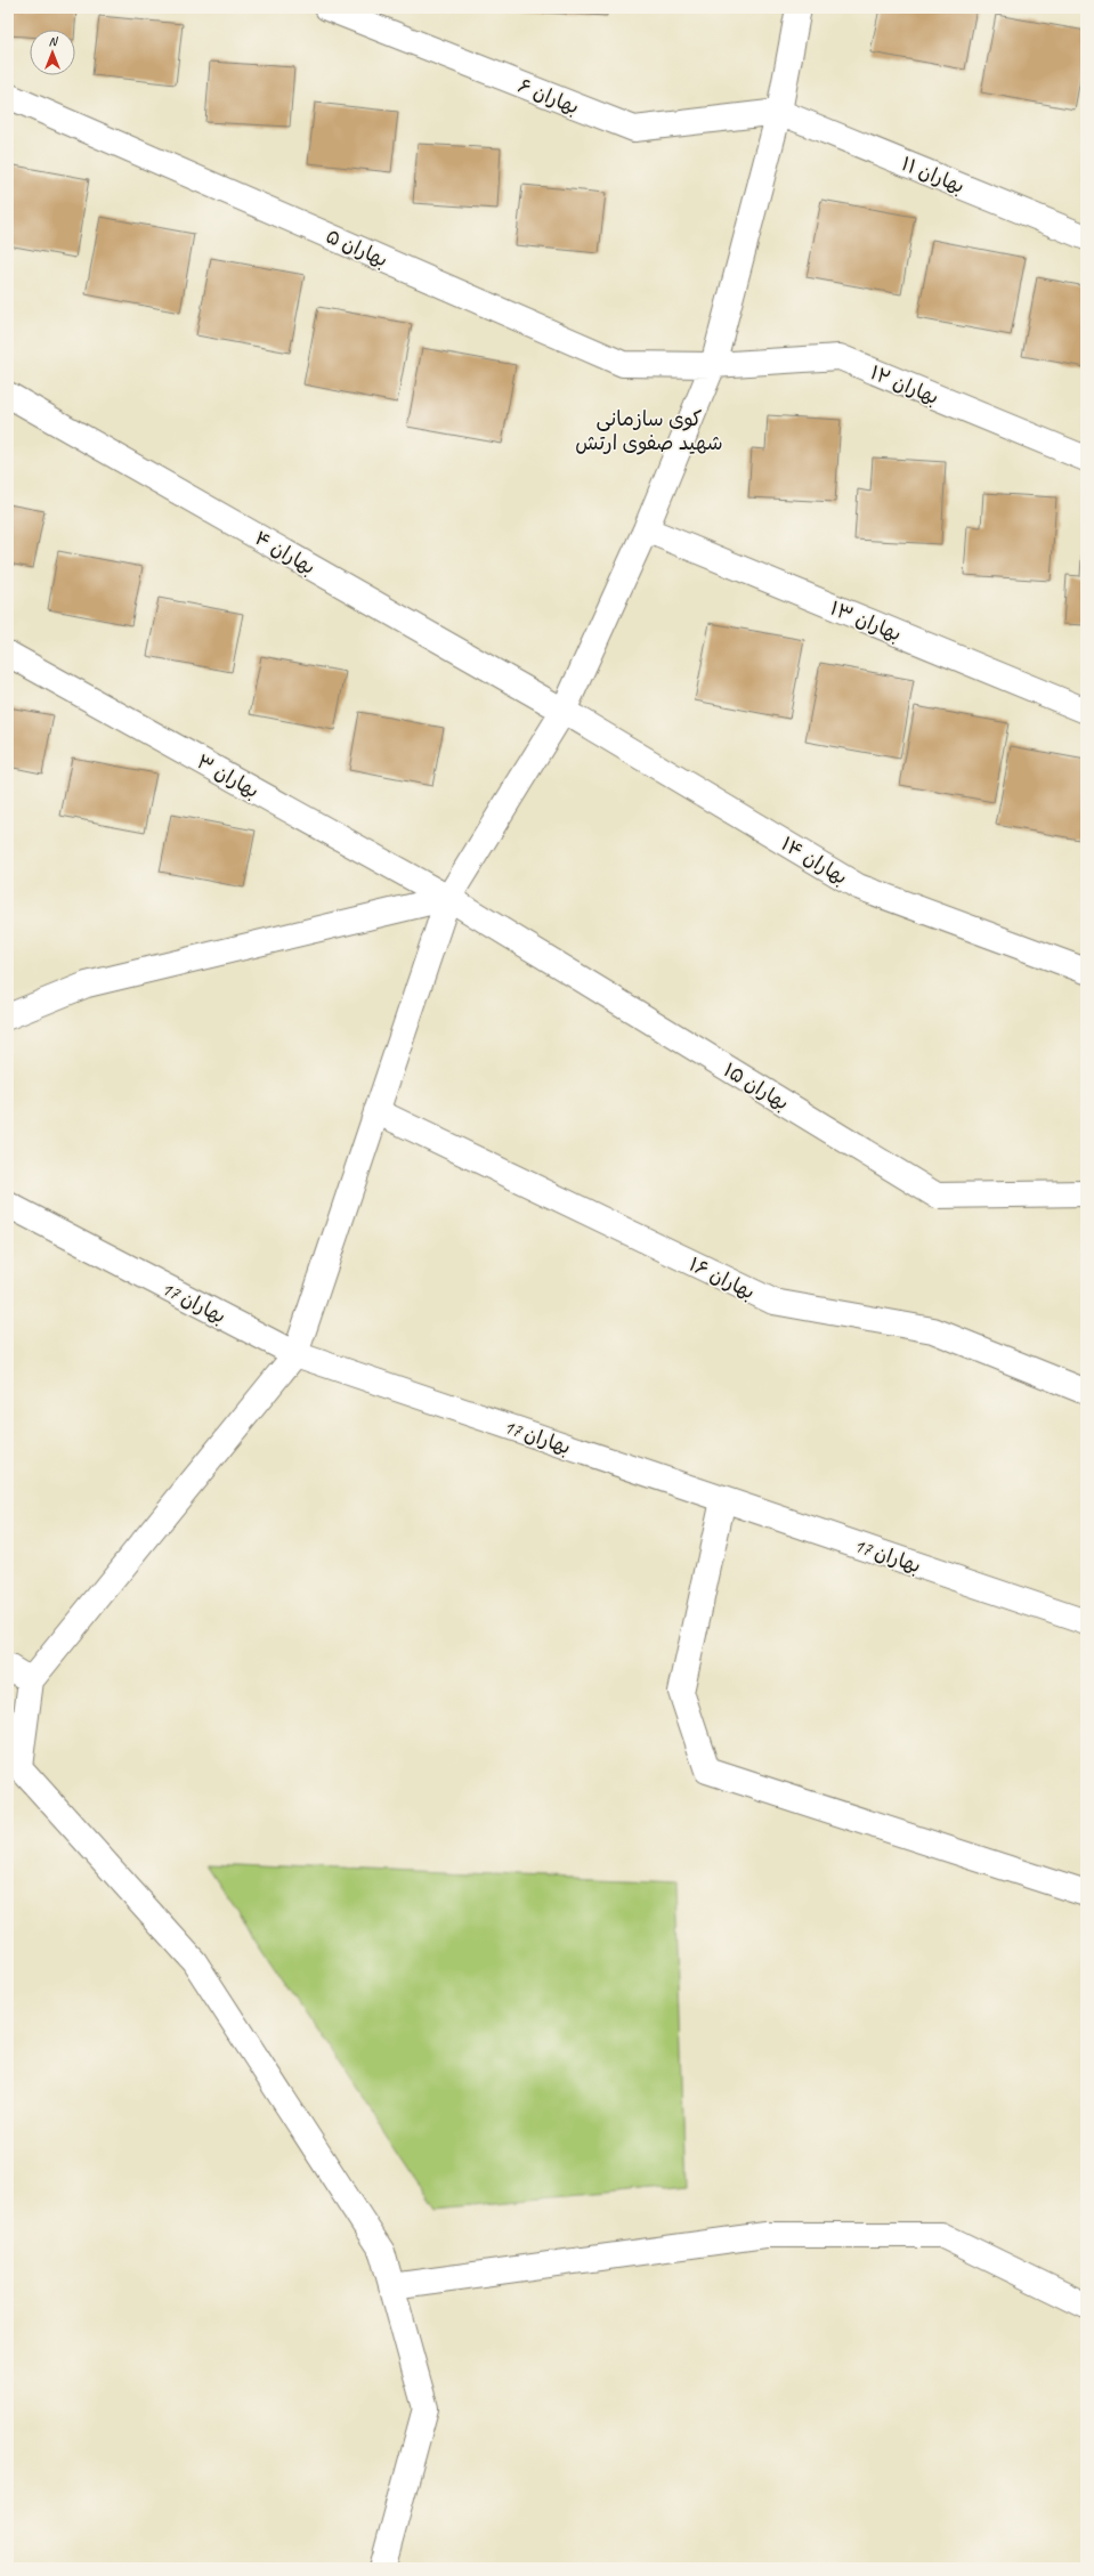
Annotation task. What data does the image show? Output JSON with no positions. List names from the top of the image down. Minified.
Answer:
{"streets":{"street":["بهاران ۶","بهاران ۱۱","بهاران ۵","بهاران ۱۲","بهاران ۴","بهاران ۱۳","بهاران ۳","بهاران ۱۴","بهاران ۱۵","بهاران ۱۶","بهاران 17"]},"crossings":[["بهاران ۶","بهاران ۱۱"],["بهاران ۵","بهاران ۱۲"],["بهاران ۴","بهاران ۱۴"],["بهاران ۳","بهاران ۱۵"]],"districts":["کوی سازمانی شهید صفوی ارتش"],"north":"top"}
